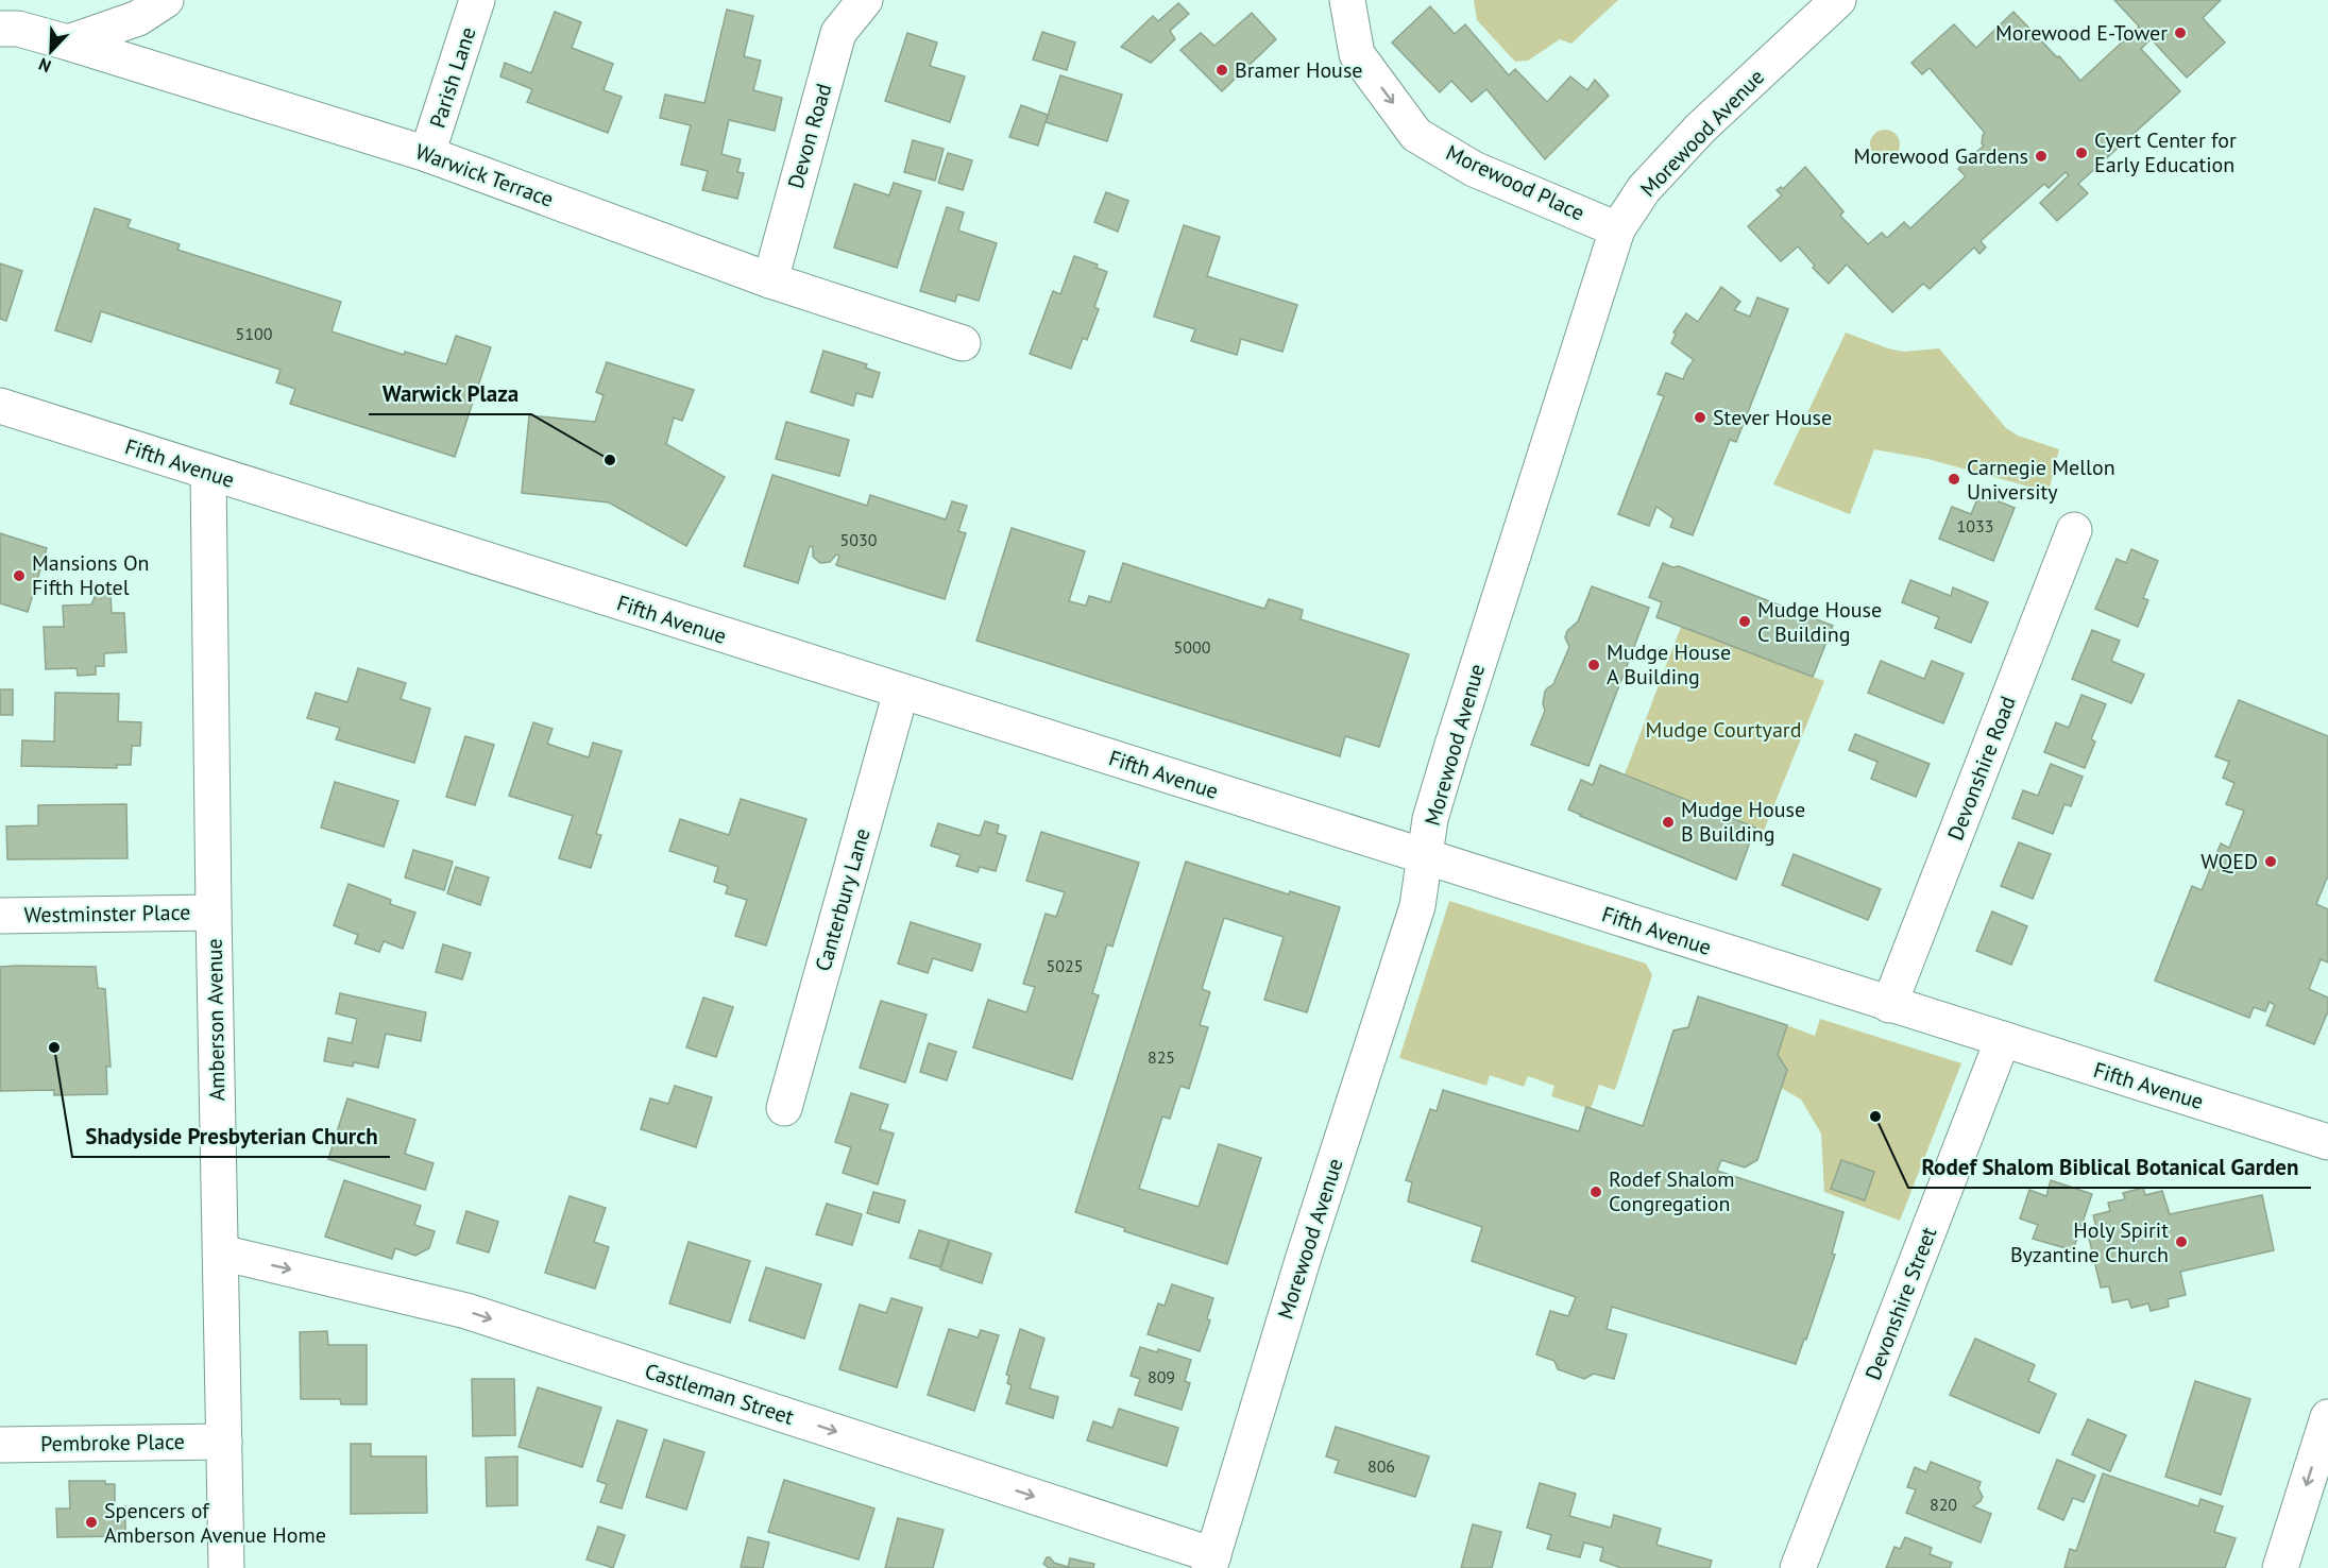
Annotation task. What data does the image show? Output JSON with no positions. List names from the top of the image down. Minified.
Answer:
{"streets":{"main road":["Parish Lane","Morewood Avenue","Devon Road","Warwick Terrace","Morewood Place","Fifth Avenue","Devonshire Road","Canterbury Lane","Westminster Place","Amberson Avenue","Devonshire Street","Castleman Street","Pembroke Place"]},"crossings":[["Parish Lane","Warwick Terrace"],["Morewood Avenue","Morewood Place"],["Morewood Avenue","Fifth Avenue"],["Morewood Avenue","Castleman Street"],["Devon Road","Warwick Terrace"],["Fifth Avenue","Devonshire Road"],["Fifth Avenue","Canterbury Lane"],["Fifth Avenue","Amberson Avenue"],["Fifth Avenue","Devonshire Street"],["Westminster Place","Amberson Avenue"],["Amberson Avenue","Castleman Street"],["Amberson Avenue","Pembroke Place"]],"one_way":["Morewood Place","Castleman Street"],"parks":["Mudge Courtyard"],"places":["Morewood E-Tower","Bramer House","Cyert Center for Early Education","Morewood Gardens","Stever House","Warwick Plaza","Carnegie Mellon University","Mansions On Fifth Hotel","Mudge House C Building","Mudge House A Building","Mudge House B Building","WQED","Shadyside Presbyterian Church","Rodef Shalom Biblical Botanical Garden","Rodef Shalom Congregation","Holy Spirit Byzantine Church","Spencers of Amberson Avenue Home"],"house_numbers":["5100","1033","5030","5000","5025","825","809","806","820"],"north":"bottom left"}
